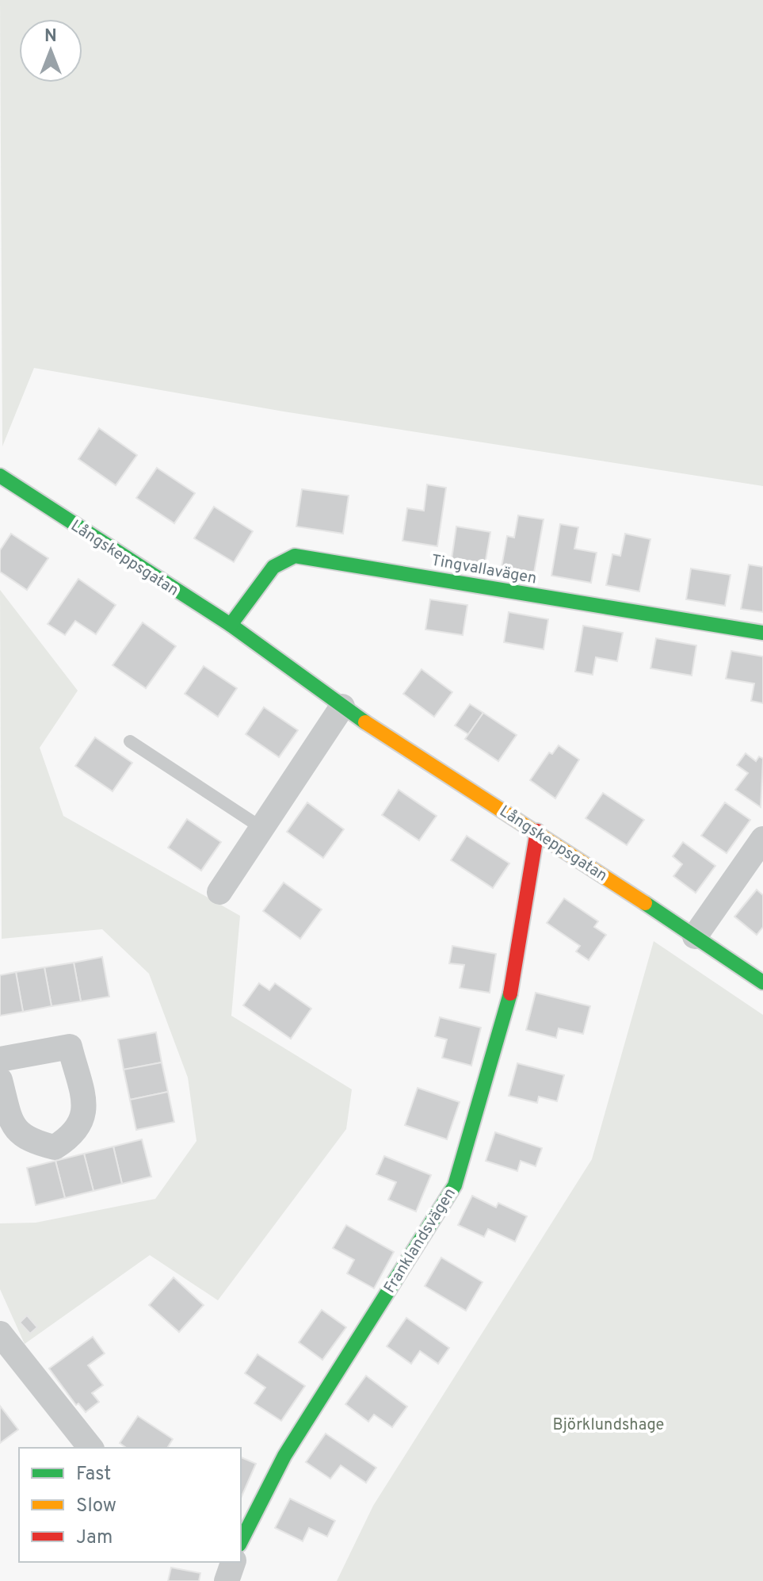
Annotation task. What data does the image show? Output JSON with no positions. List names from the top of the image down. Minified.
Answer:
{"streets":{"street":["Långskeppsgatan","Tingvallavägen","Franklandsvägen"]},"crossings":[["Långskeppsgatan","Tingvallavägen"],["Långskeppsgatan","Franklandsvägen"]],"parks":["Björklundshage"],"legend":["Fast","Slow","Jam"],"north":"top"}
